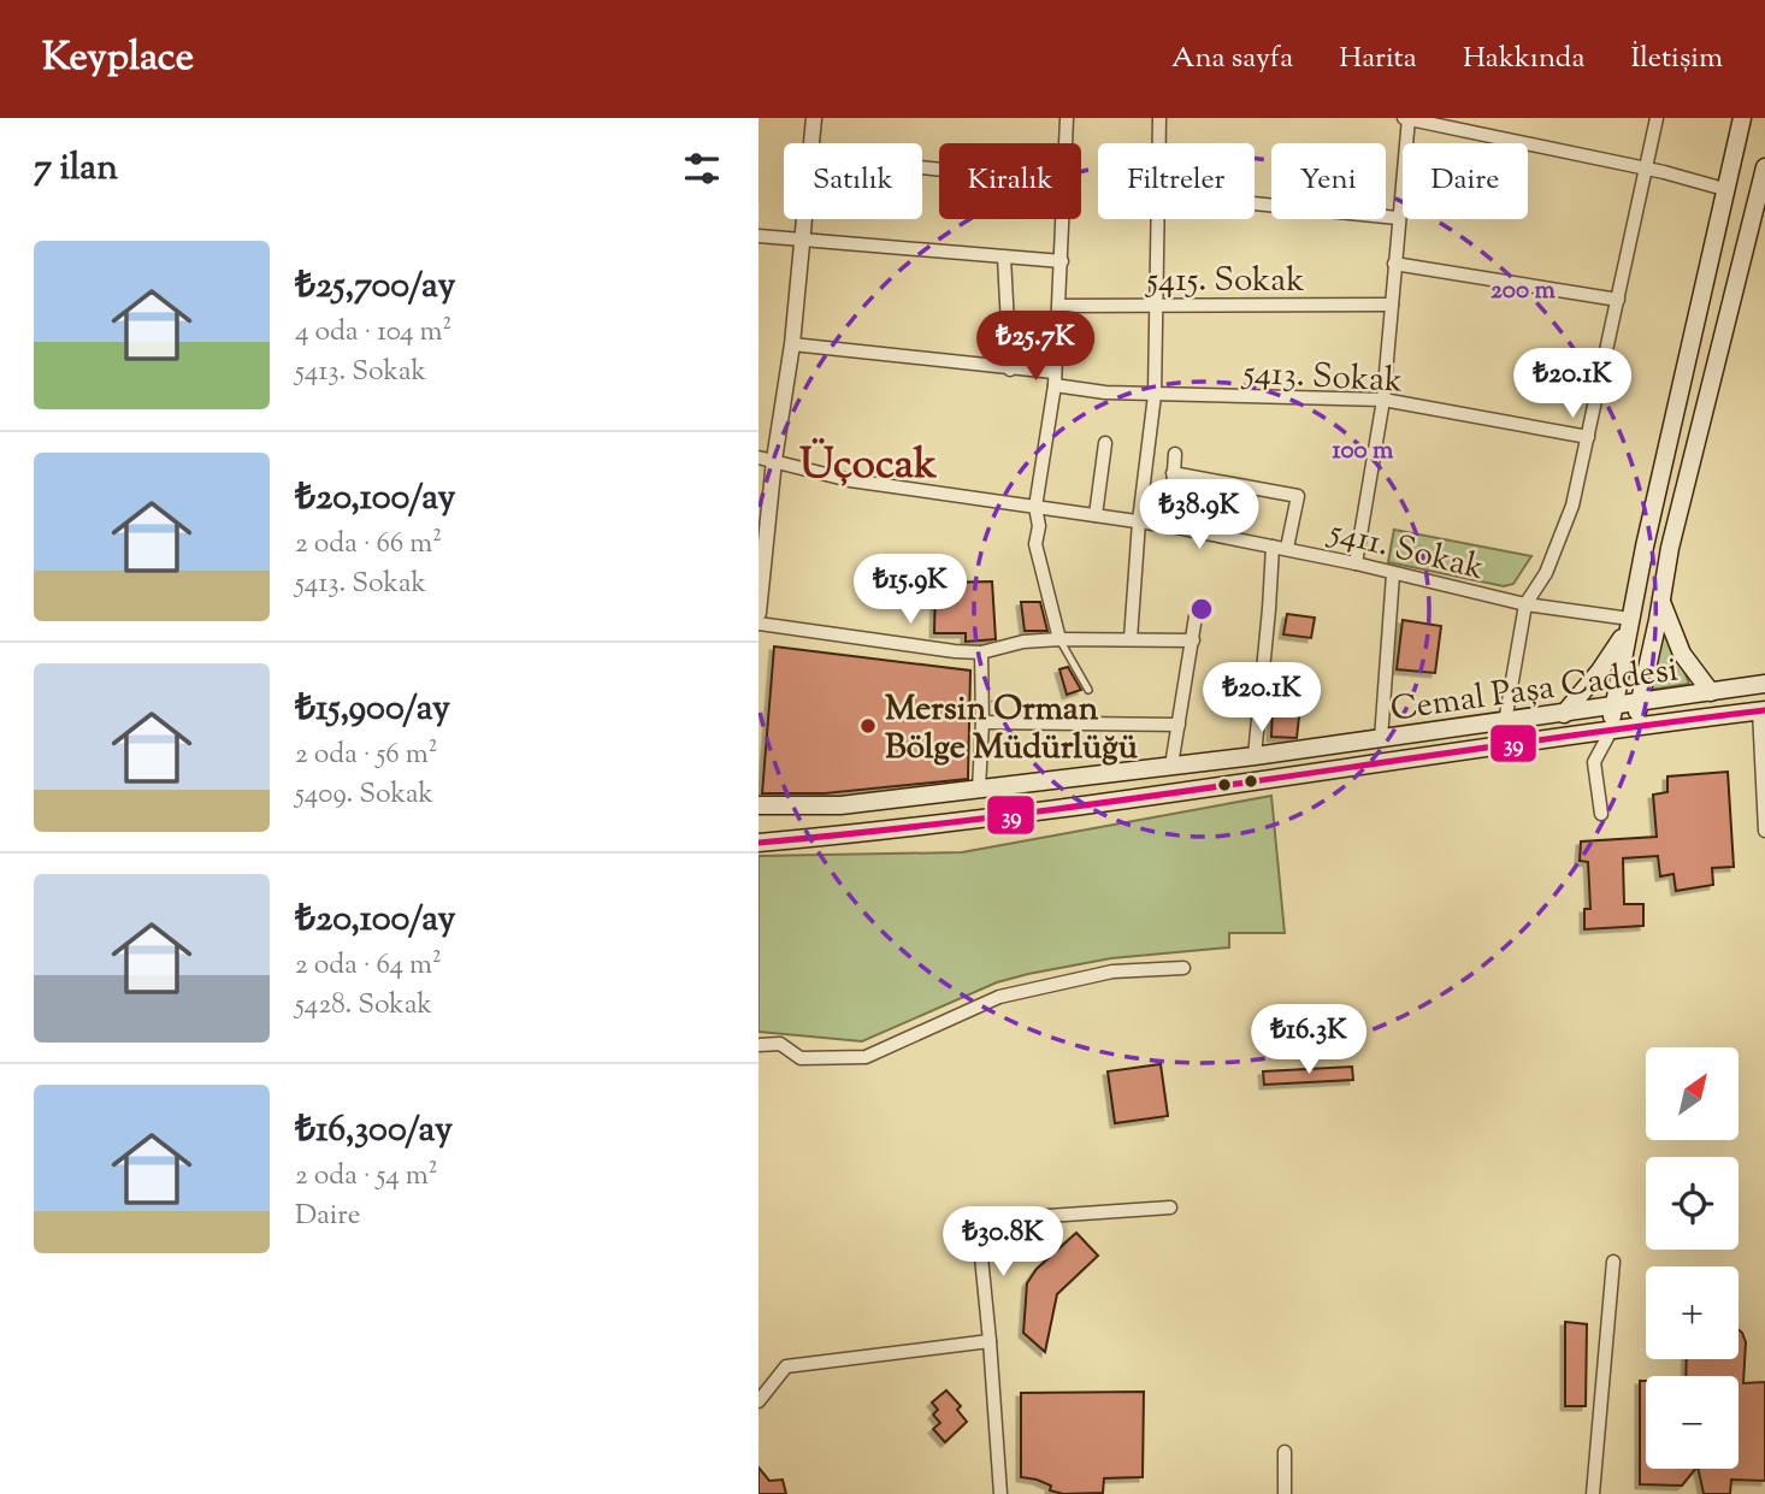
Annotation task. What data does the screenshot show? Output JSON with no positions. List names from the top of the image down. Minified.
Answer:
{"streets":{"main road":["Cemal Paşa Caddesi"],"street":["5415. Sokak","5413. Sokak","5411. Sokak"]},"districts":["Üçocak"],"places":["Mersin Orman Bölge Müdürlüğü"],"lines":["transit line 39"],"north":"top right","page":{"header":"Keyplace","nav":["Ana sayfa","Harita","Hakkında","İletişim"],"heading":"7 ilan","chip":["Satılık","Kiralık","Filtreler","Yeni","Daire"],"list":[{"name":"₺25,700/ay","note":"4 oda · 104 m² · 5413. Sokak"},{"name":"₺20,100/ay","note":"2 oda · 66 m² · 5413. Sokak"},{"name":"₺15,900/ay","note":"2 oda · 56 m² · 5409. Sokak"},{"name":"₺20,100/ay","note":"2 oda · 64 m² · 5428. Sokak"},{"name":"₺16,300/ay","note":"2 oda · 54 m² · Daire"}],"price":["₺25.7K","₺20.1K","₺38.9K","₺15.9K","₺20.1K","₺16.3K","₺30.8K"],"map_buttons":["+","−"]},"rings":["200 m","100 m"]}
